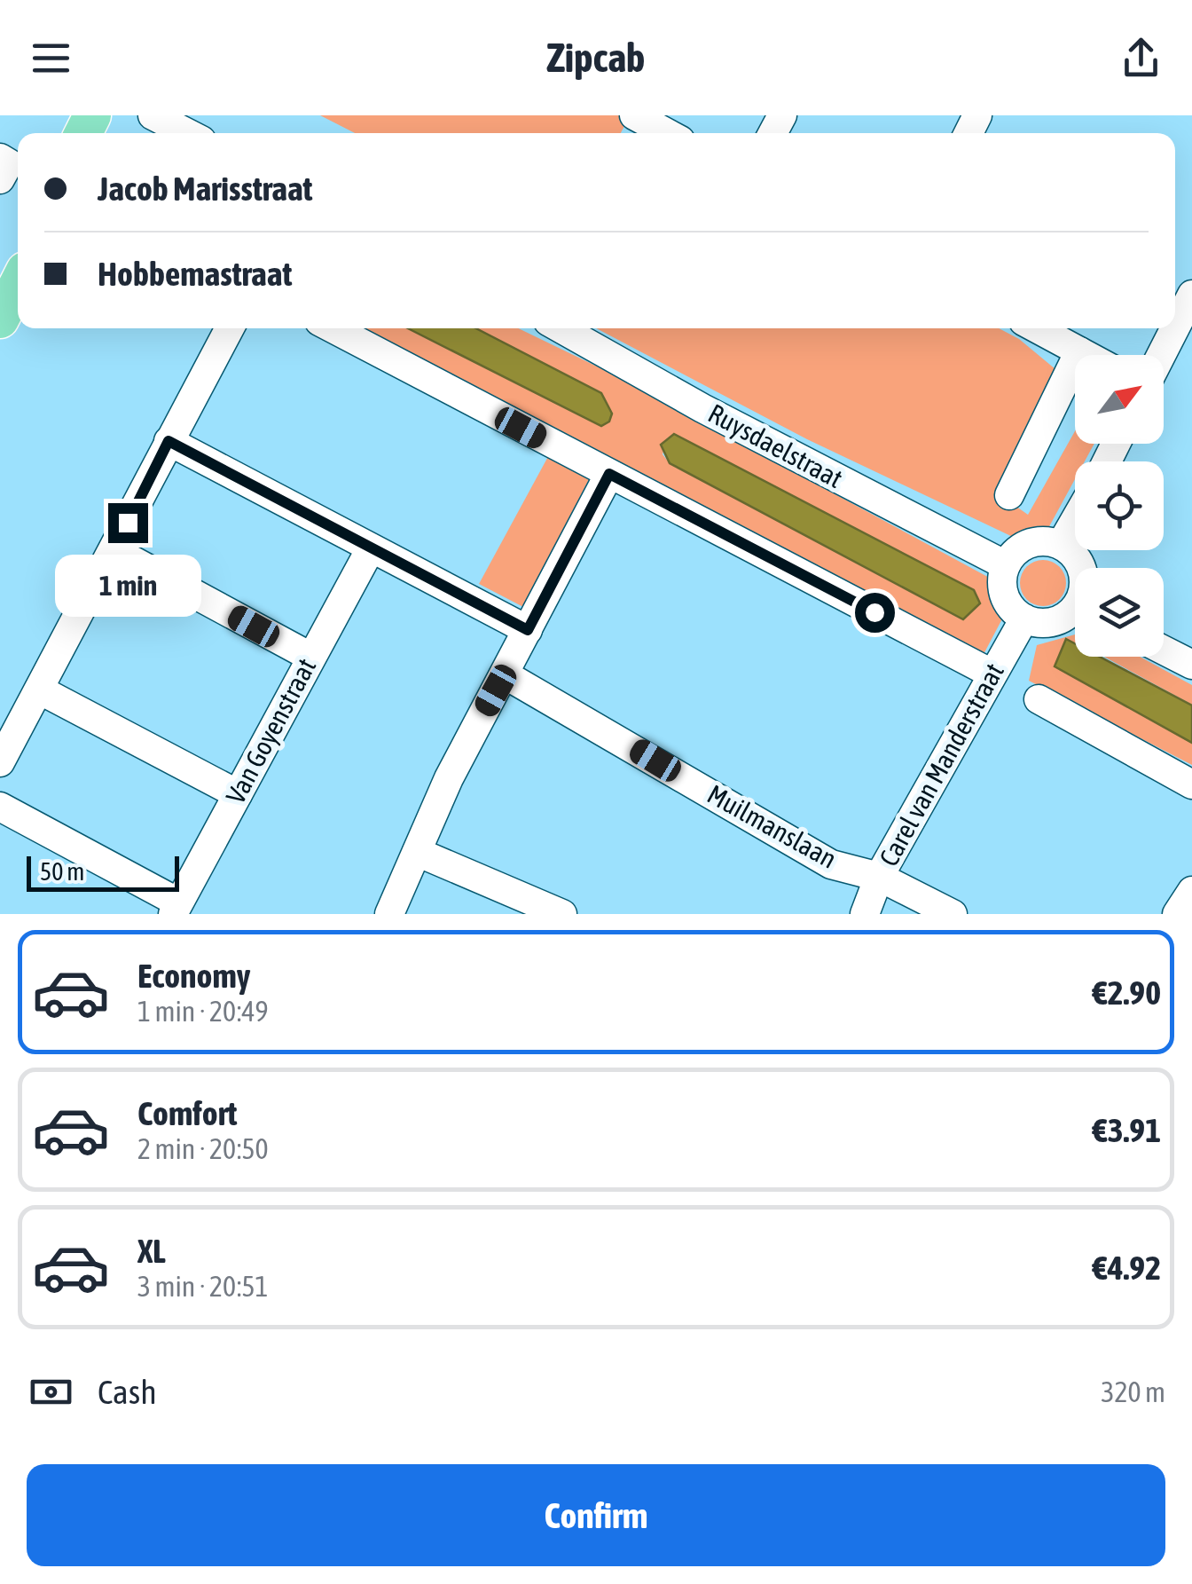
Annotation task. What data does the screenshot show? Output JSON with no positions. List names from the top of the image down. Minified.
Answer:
{"streets":{"street":["Ruysdaelstraat","Van Goyenstraat","Carel van Manderstraat","Muilmanslaan"]},"crossings":[["Carel van Manderstraat","Muilmanslaan"]],"scale_bar":"50 m","north":"top right","page":{"header":"Zipcab","banner":["Jacob Marisstraat","Hobbemastraat"],"bubble":"1 min","scale":"50 m","list":[{"name":"Economy","note":"1 min · 20:49","value":"€2.90"},{"name":"Comfort","note":"2 min · 20:50","value":"€3.91"},{"name":"XL","note":"3 min · 20:51","value":"€4.92"}],"pay":["Cash","320 m"],"buttons":"Confirm"}}
